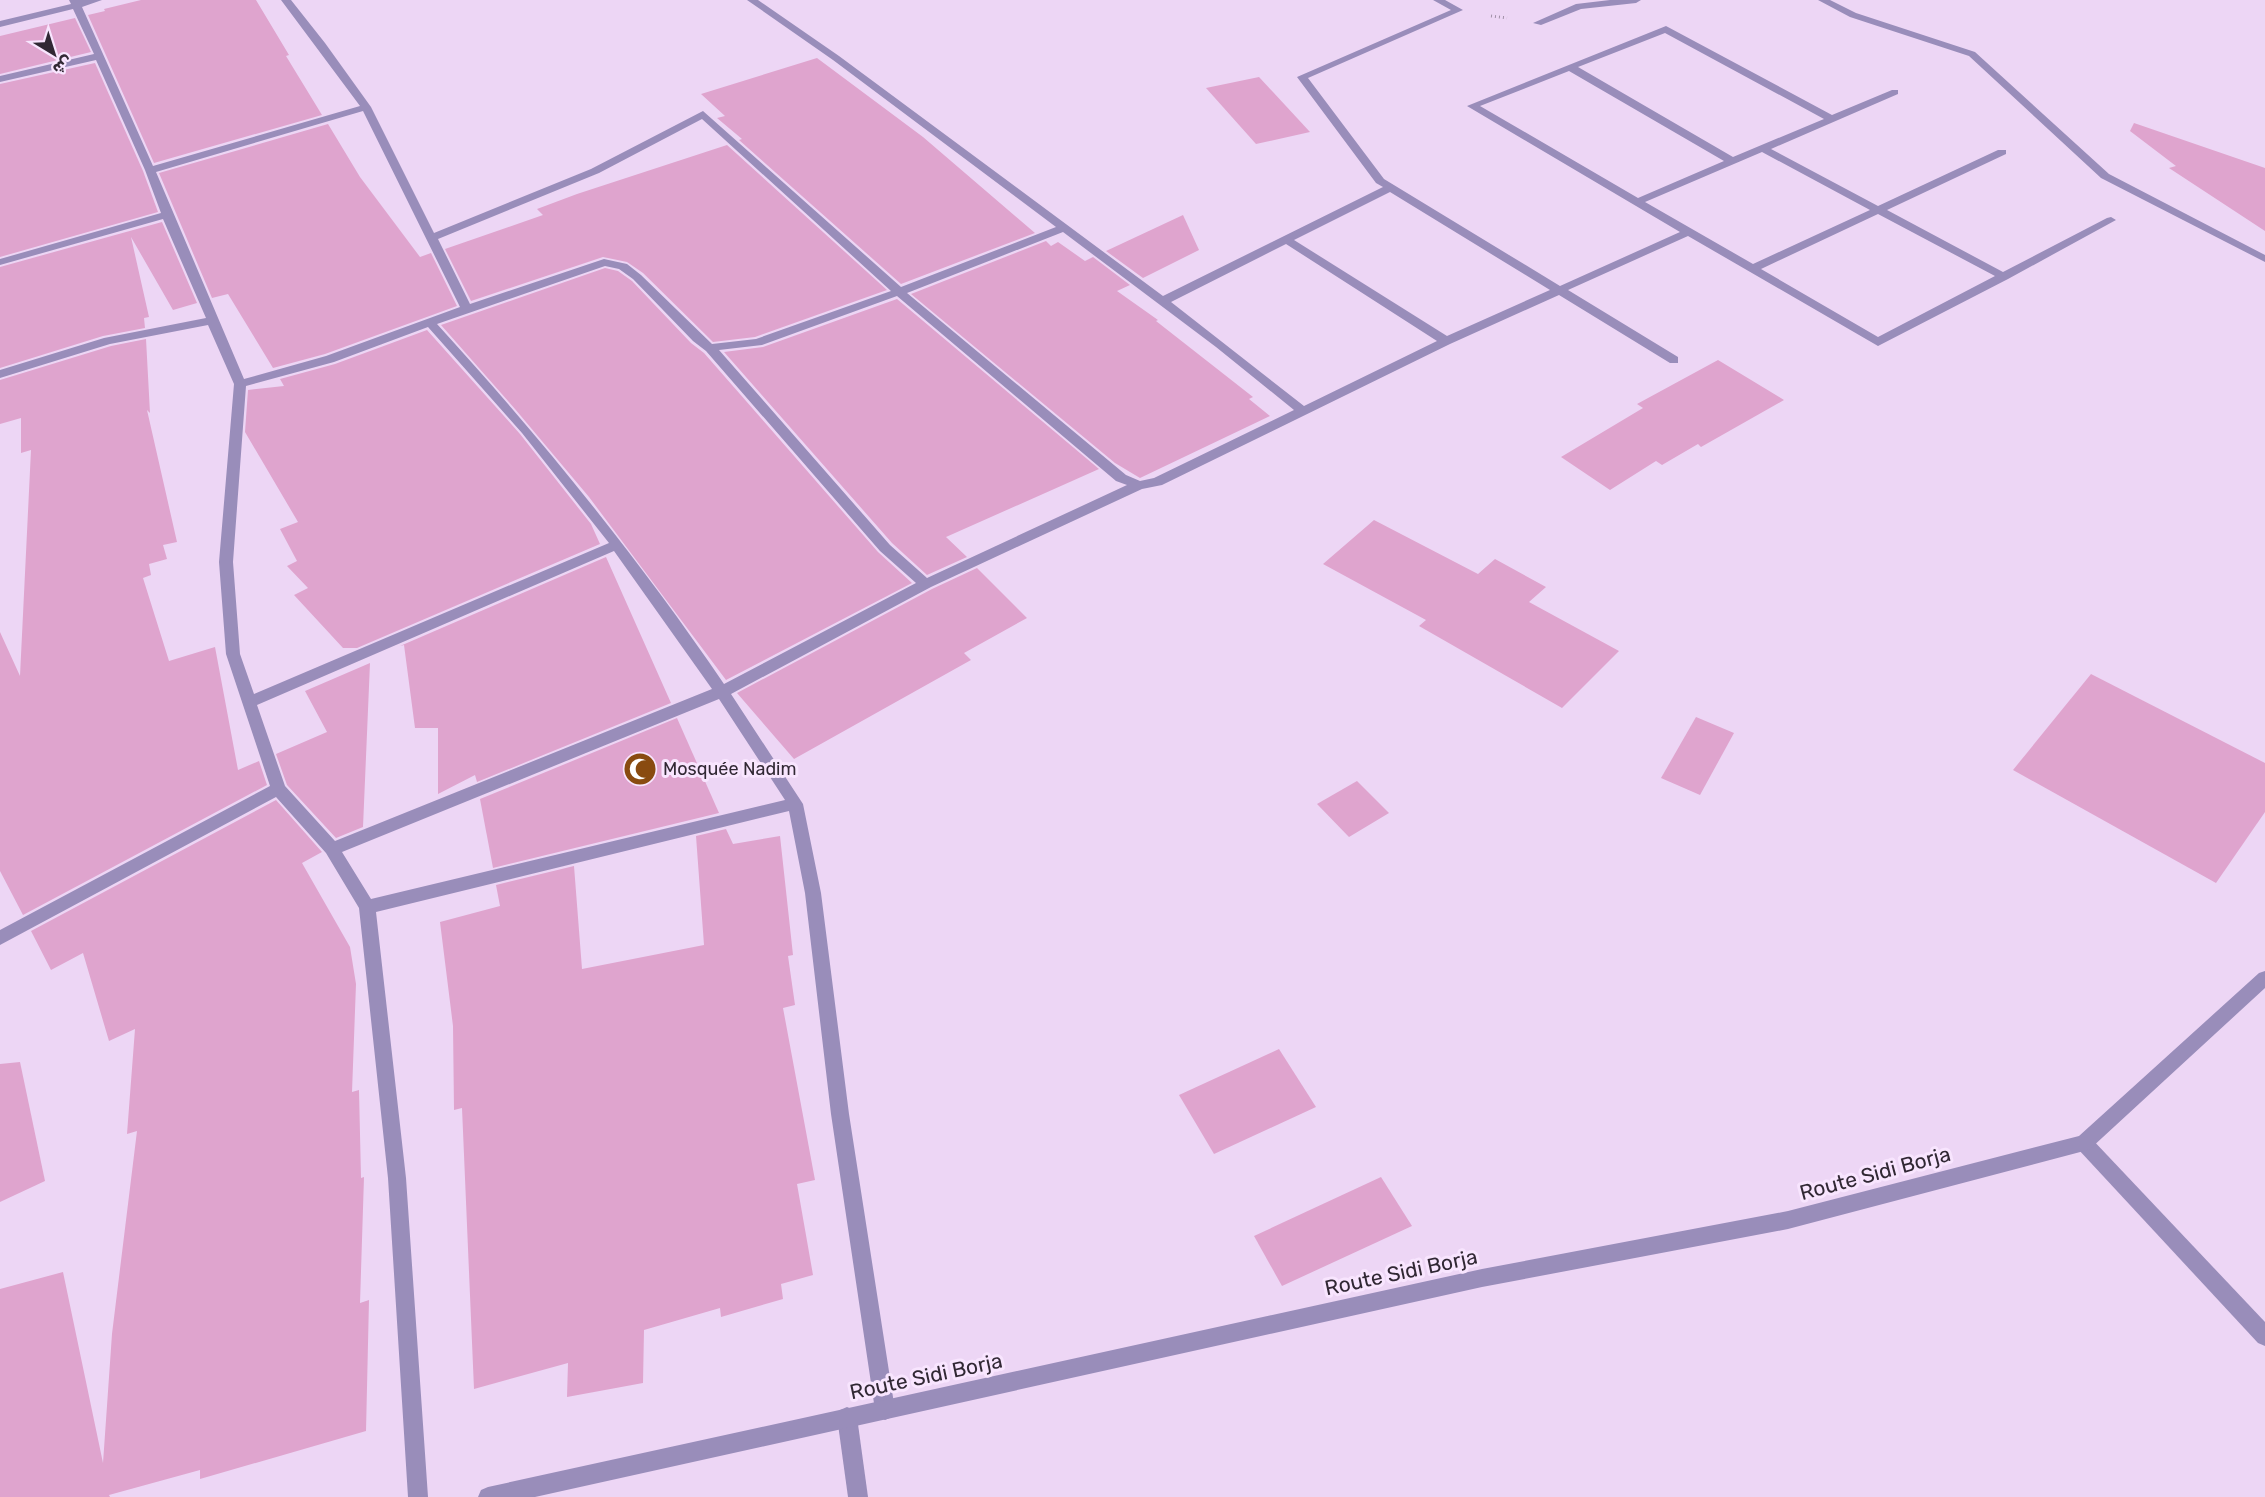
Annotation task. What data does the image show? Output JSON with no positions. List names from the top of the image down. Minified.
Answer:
{"streets":{"street":["Route Sidi Borja"]},"places":{"mosque":["Mosquée Nadim"]},"north":"bottom right"}
